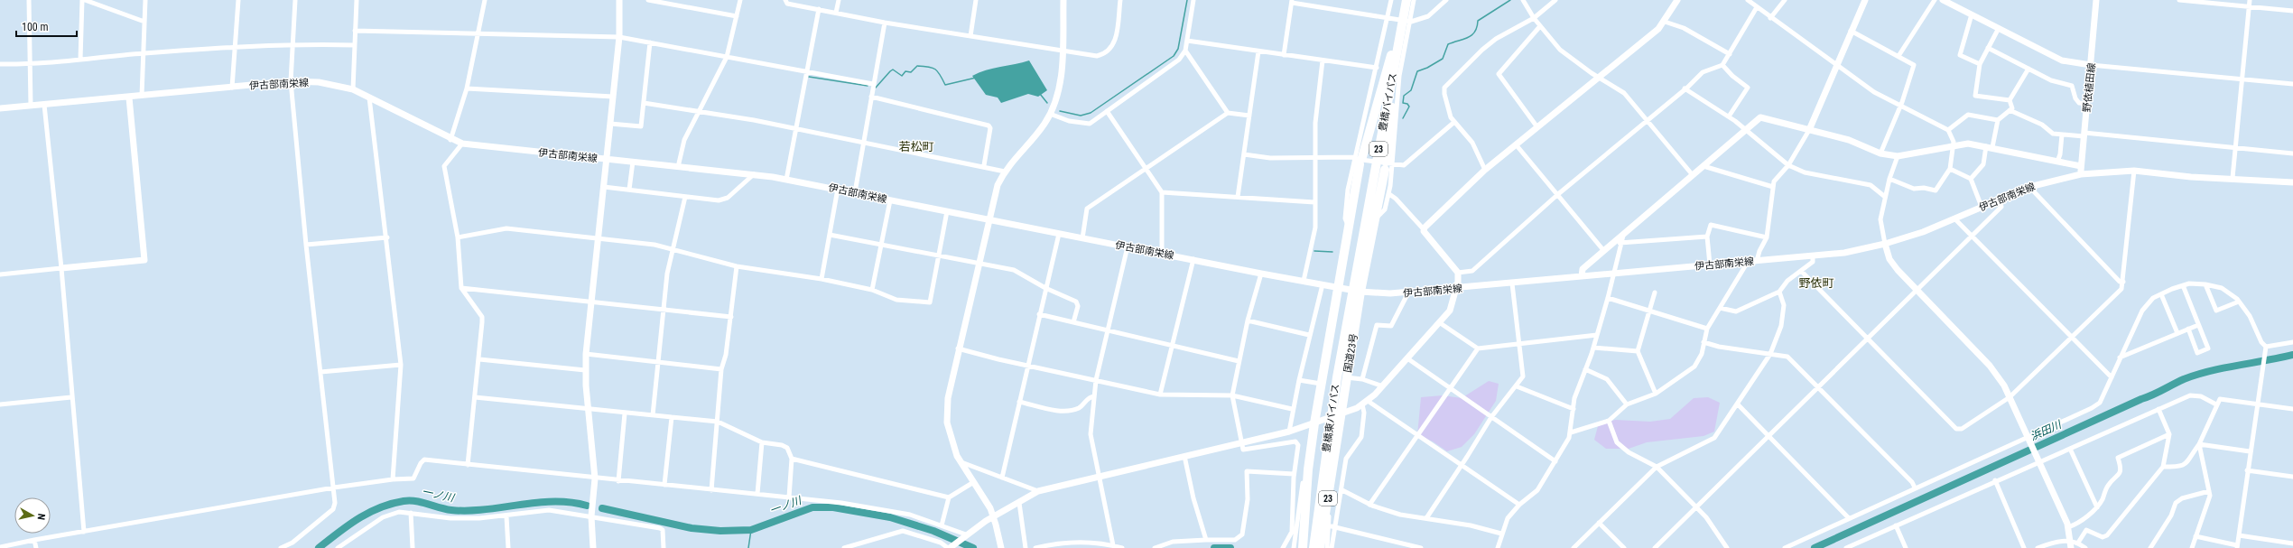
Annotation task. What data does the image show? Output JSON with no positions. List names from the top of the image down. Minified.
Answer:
{"streets":{"highway":["豊橋バイパス","23","国道23号","豊橋東バイパス"],"street":["伊古部南栄線","野依植田線"]},"crossings":[["伊古部南栄線","野依植田線"],["伊古部南栄線","豊橋バイパス"],["伊古部南栄線","23"],["伊古部南栄線","国道23号"],["伊古部南栄線","豊橋東バイパス"],["豊橋バイパス","23"],["豊橋バイパス","国道23号"],["豊橋バイパス","豊橋東バイパス"],["23","国道23号"],["23","豊橋東バイパス"],["国道23号","豊橋東バイパス"]],"districts":["若松町","野依町"],"water":["浜田川","一ノ川"],"scale_bar":"100 m","north":"right"}
